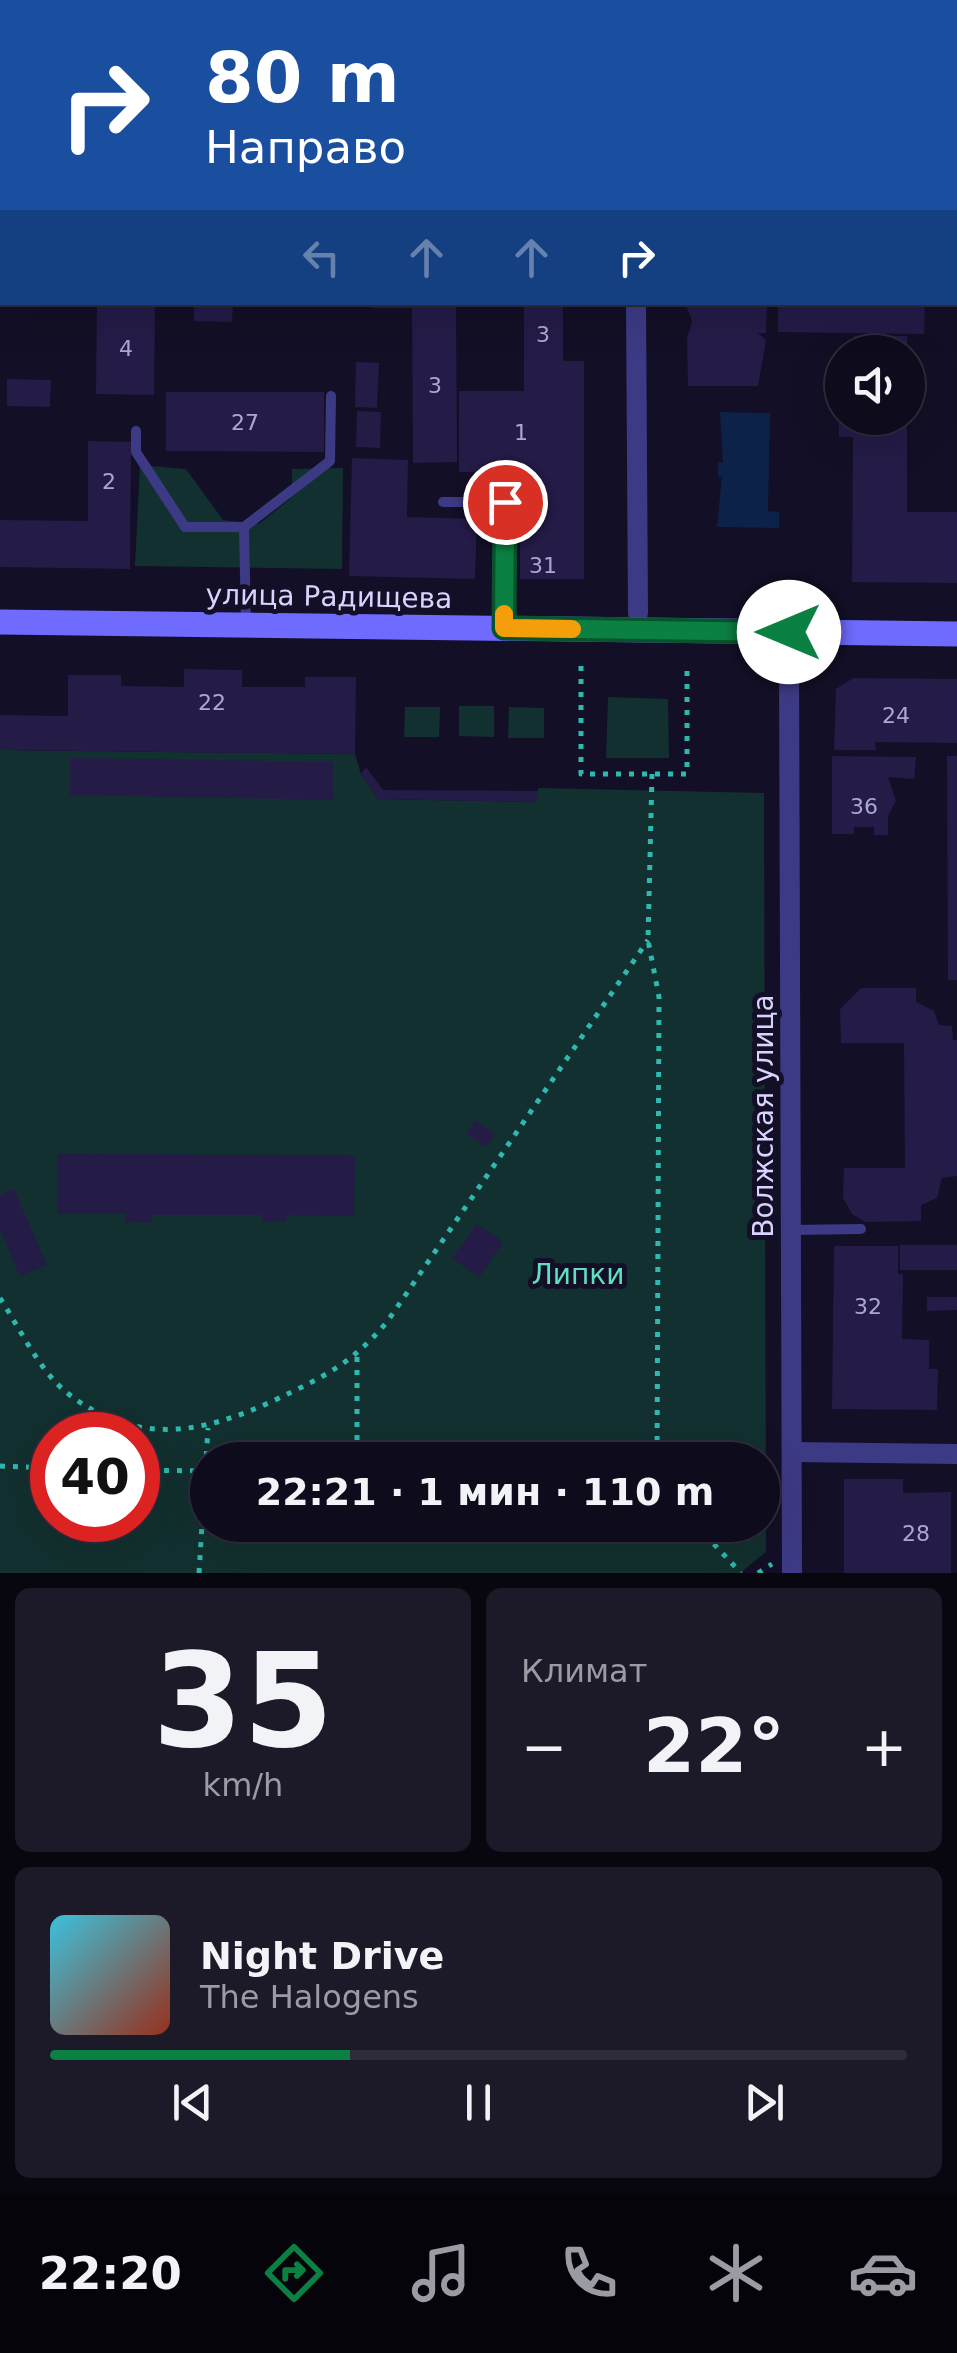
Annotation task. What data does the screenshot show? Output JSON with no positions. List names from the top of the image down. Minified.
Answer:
{"streets":{"street":["улица Радищева","Волжская улица"]},"parks":["Липки"],"house_numbers":["3","4","3","27","1","2","31","22","24","36","32","28"],"page":{"turn":["80 m","Направо"],"limit":"40","trip":"22:21 · 1 мин · 110 m","tile":[["35","km/h"],"Климат"],"heat":["−","22°","+"],"song":["Night Drive","The Halogens"],"tabs":"22:20"}}
